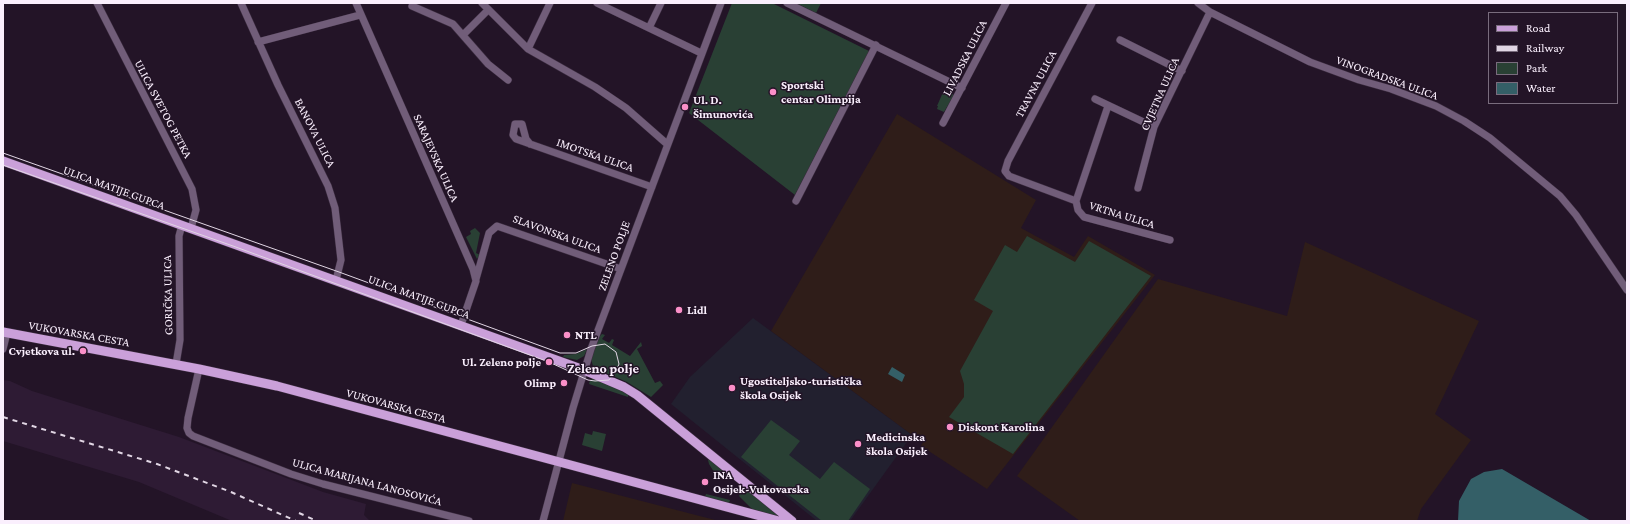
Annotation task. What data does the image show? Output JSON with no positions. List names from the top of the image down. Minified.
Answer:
{"streets":{"main road":["ULICA MATIJE GUPCA","VUKOVARSKA CESTA"],"street":["LIVADSKA ULICA","VINOGRADSKA ULICA","TRAVNA ULICA","CVJETNA ULICA","ULICA SVETOG PETKA","BANOVA ULICA","IMOTSKA ULICA","SARAJEVSKA ULICA","VRTNA ULICA","SLAVONSKA ULICA","ZELENO POLJE","GORIČKA ULICA","ULICA MARIJANA LANOSOVIĆA"]},"crossings":[["VINOGRADSKA ULICA","CVJETNA ULICA"],["TRAVNA ULICA","VRTNA ULICA"],["ULICA SVETOG PETKA","ULICA MATIJE GUPCA"],["BANOVA ULICA","ULICA MATIJE GUPCA"],["IMOTSKA ULICA","ZELENO POLJE"],["SARAJEVSKA ULICA","SLAVONSKA ULICA"],["ULICA MATIJE GUPCA","ZELENO POLJE"],["ULICA MATIJE GUPCA","GORIČKA ULICA"],["SLAVONSKA ULICA","ZELENO POLJE"],["ZELENO POLJE","VUKOVARSKA CESTA"],["GORIČKA ULICA","VUKOVARSKA CESTA"],["VUKOVARSKA CESTA","ULICA MARIJANA LANOSOVIĆA"]],"districts":["Zeleno polje"],"places":["Sportski centar Olimpija","Ul. D. Šimunovića","Lidl","NTL","Cvjetkova ul.","Ul. Zeleno polje","Olimp","Ugostiteljsko-turistička škola Osijek","Diskont Karolina","Medicinska škola Osijek","INA Osijek-Vukovarska"],"legend":["Road","Railway","Park","Water"]}
